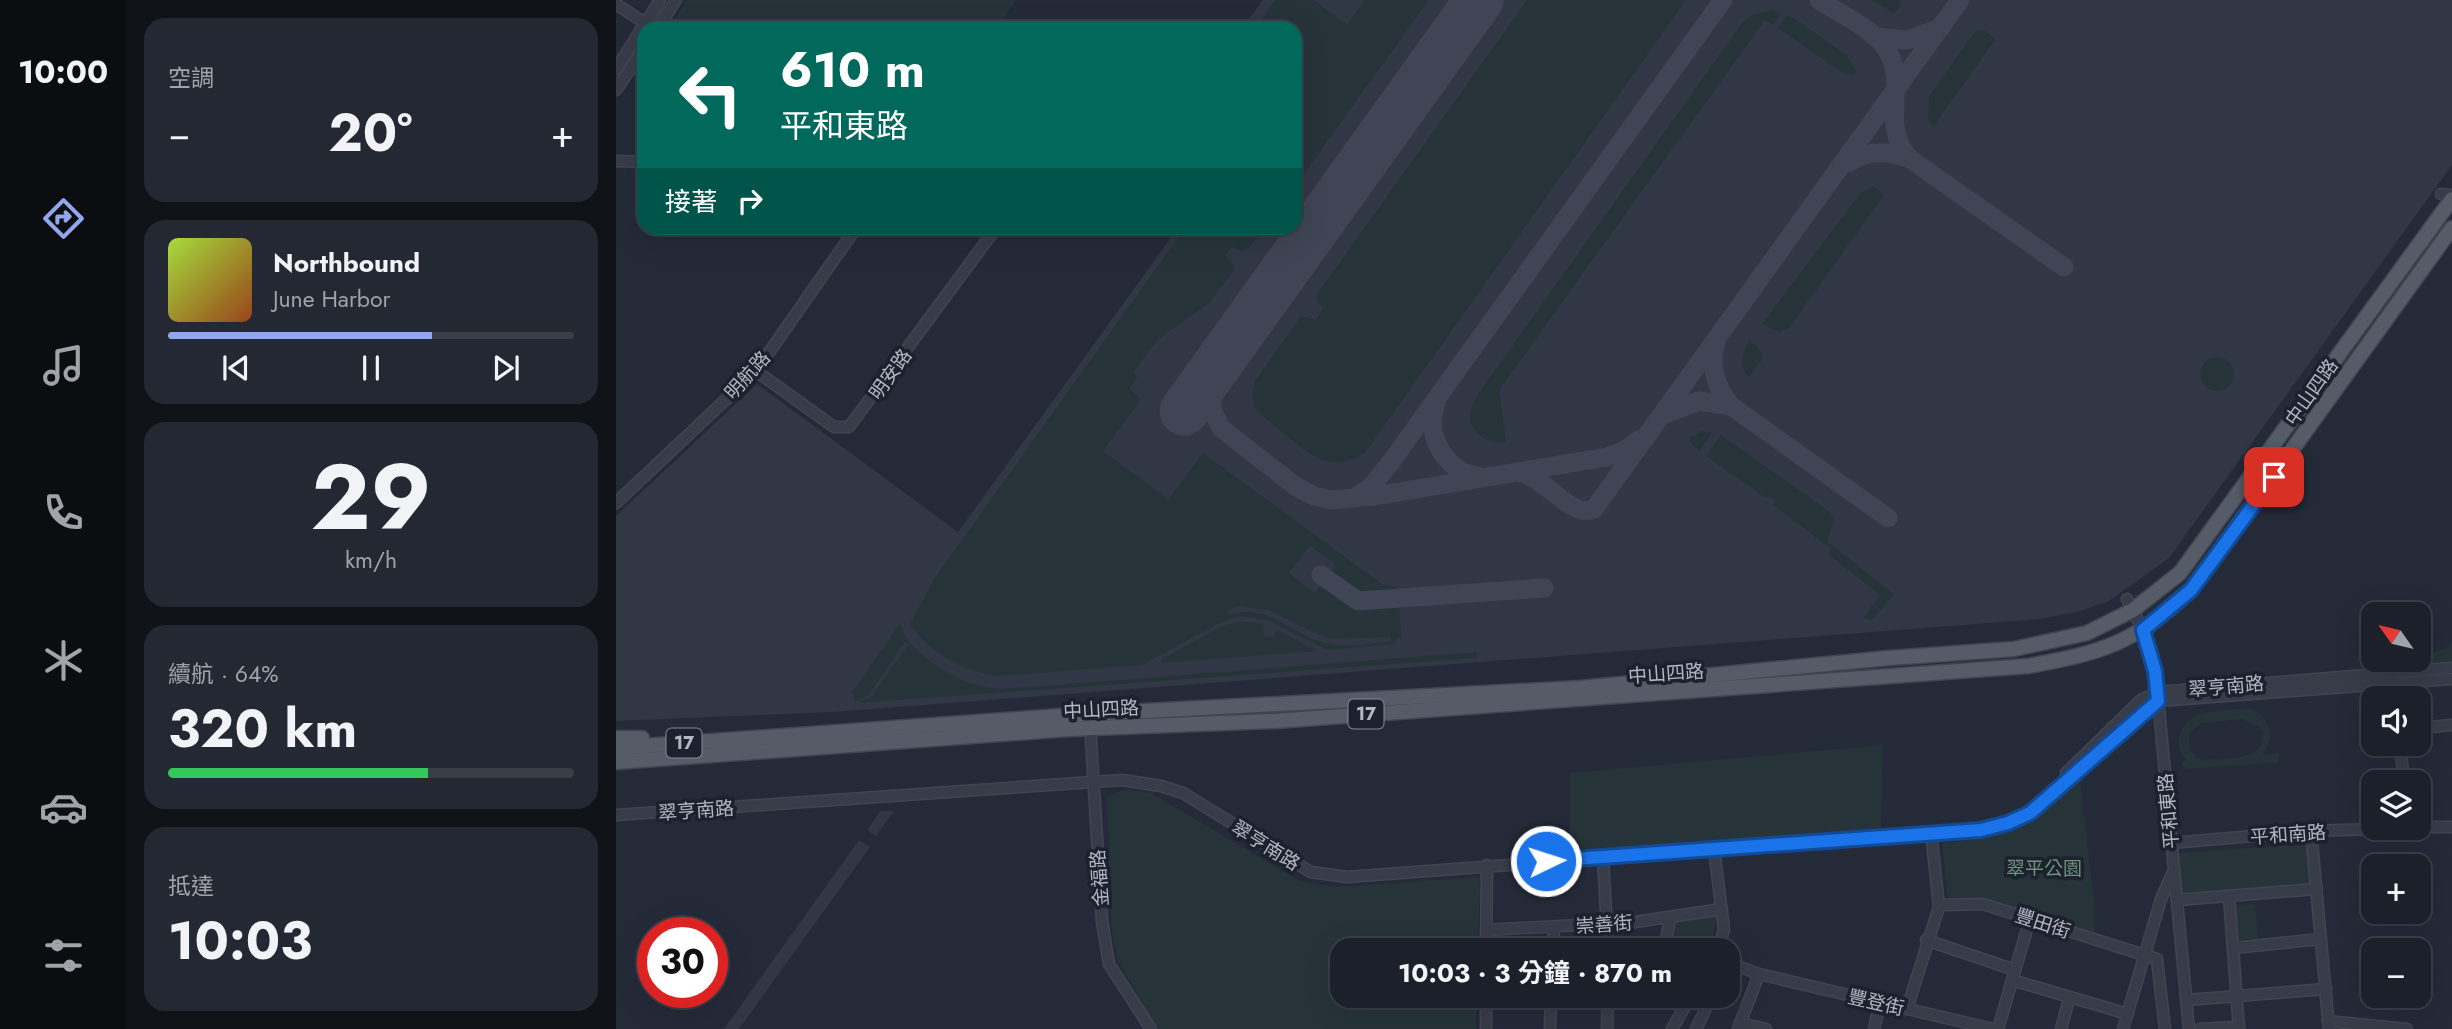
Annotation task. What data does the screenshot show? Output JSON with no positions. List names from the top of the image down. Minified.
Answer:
{"streets":{"main road":["中山四路","17"],"street":["明安路","明航路","翠亨南路","平和東路","平和南路","金福路","豐田街","崇善街","豐登街"]},"crossings":[["明安路","明航路"],["中山四路","平和東路"],["中山四路","金福路"],["翠亨南路","平和東路"],["翠亨南路","金福路"],["平和東路","平和南路"]],"parks":["翠平公園"],"north":"top left","page":{"tabs":"10:00","tile":["空調",["29","km/h"],["續航 · 64%","320 km"],["抵達","10:03"]],"turn":["610 m","平和東路"],"heat":["−","20°","+"],"then":"接著","song":["Northbound","June Harbor"],"map_buttons":["+","−"],"limit":"30","trip":"10:03 · 3 分鐘 · 870 m"}}
